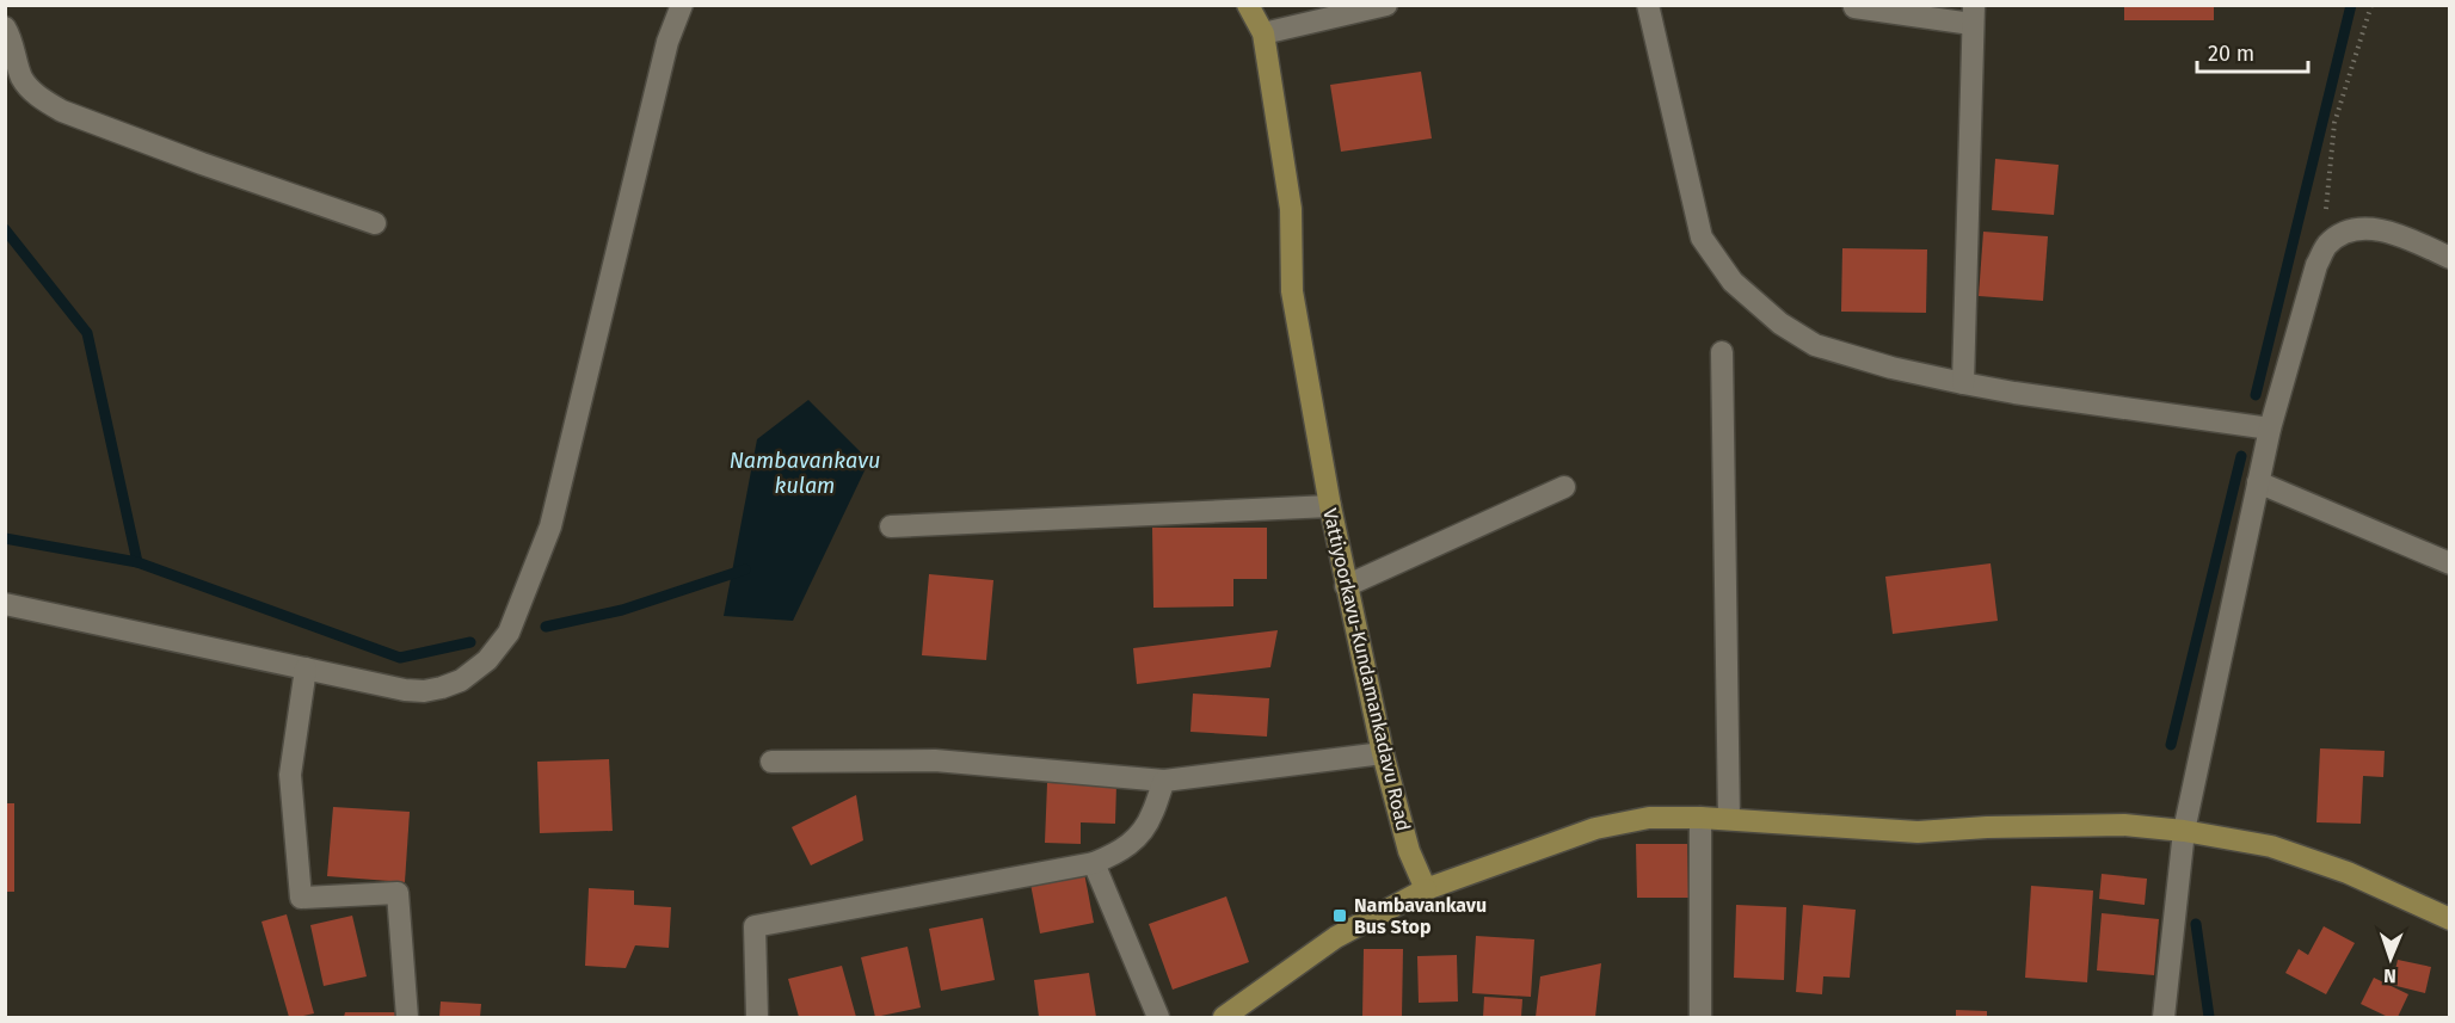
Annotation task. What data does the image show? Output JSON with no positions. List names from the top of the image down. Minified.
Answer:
{"streets":{"street":["Vattiyoorkavu-Kundamankadavu Road"]},"water":["Nambavankavu kulam"],"places":{"transit":["Nambavankavu Bus Stop"]},"scale_bar":"20 m","north":"bottom"}
